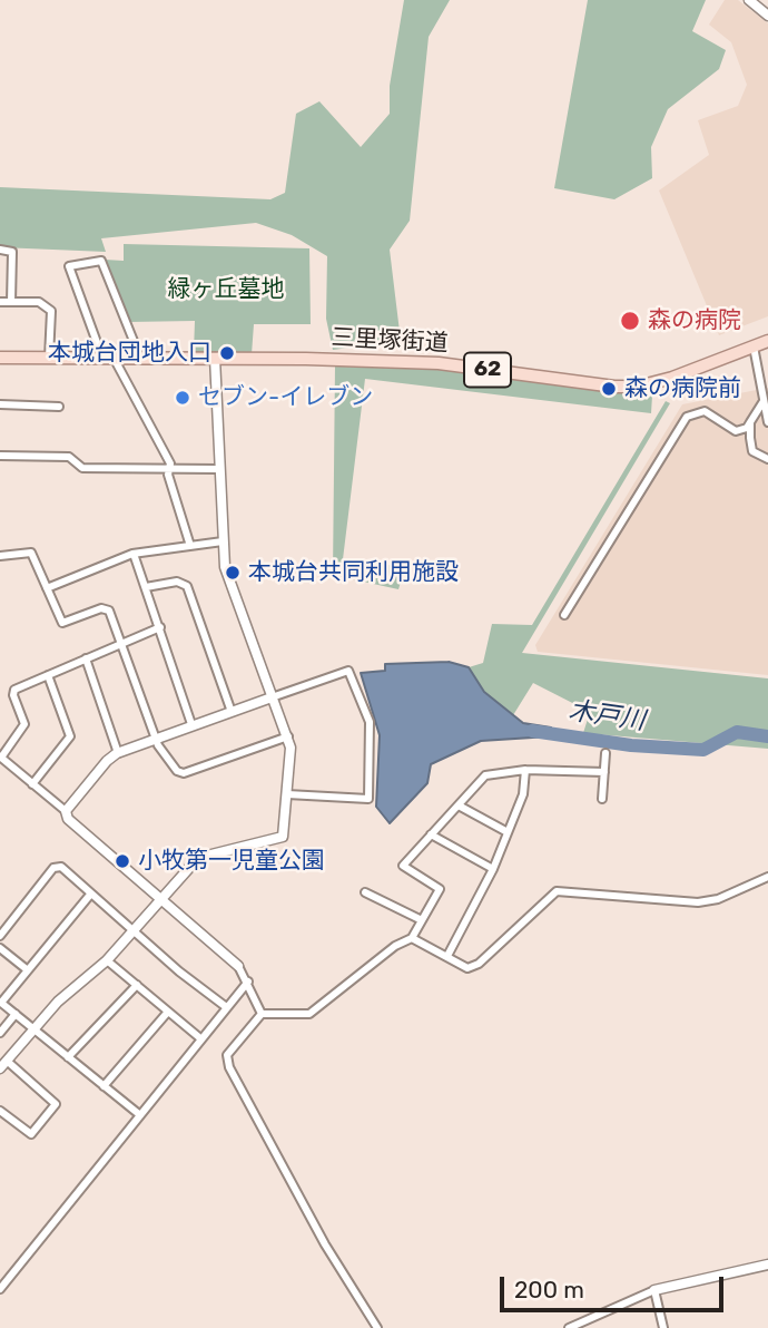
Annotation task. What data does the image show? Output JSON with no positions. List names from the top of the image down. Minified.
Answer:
{"streets":{"main road":["三里塚街道","62"]},"water":["木戸川"],"parks":["緑ヶ丘墓地"],"places":["森の病院","本城台団地入口","森の病院前","セブン-イレブン","本城台共同利用施設","小牧第一児童公園"],"scale_bar":"200 m"}
